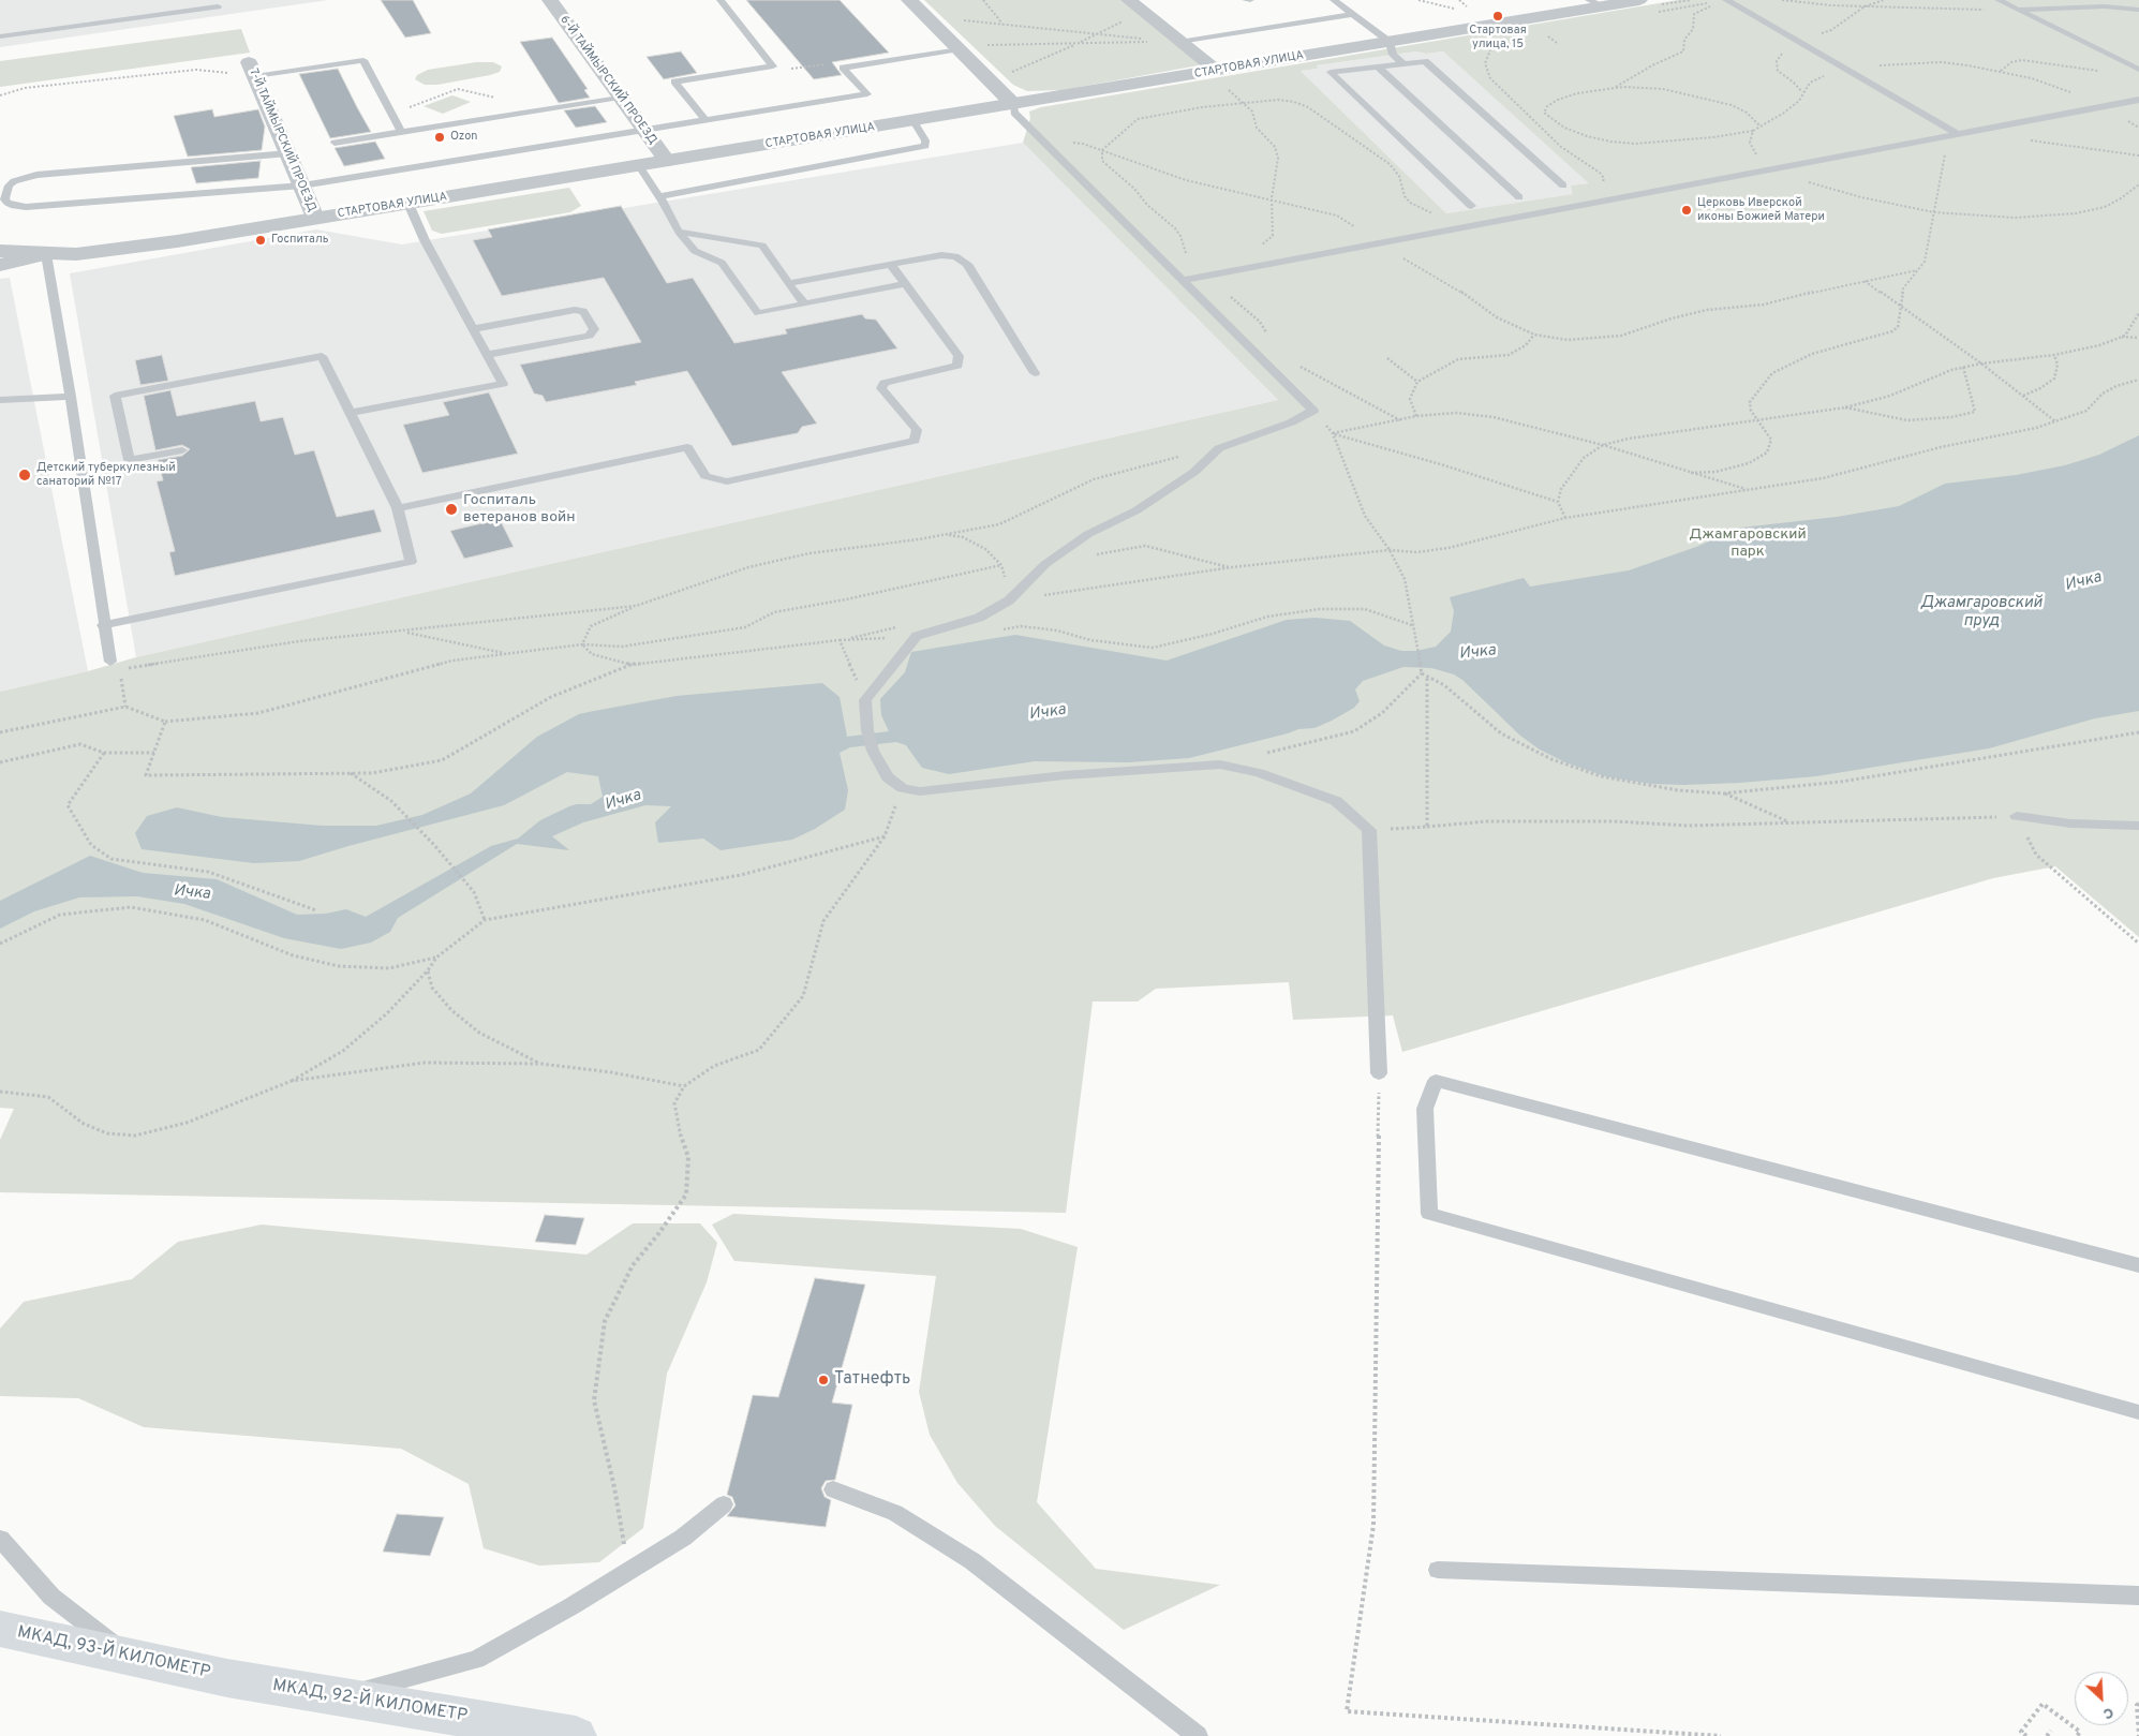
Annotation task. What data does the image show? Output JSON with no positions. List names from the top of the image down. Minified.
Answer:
{"streets":{"highway":["МКАД, 93-Й КИЛОМЕТР","МКАД, 92-Й КИЛОМЕТР"],"street":["СТАРТОВАЯ УЛИЦА","6-Й ТАЙМЫРСКИЙ ПРОЕЗД","7-Й ТАЙМЫРСКИЙ ПРОЕЗД"]},"crossings":[["СТАРТОВАЯ УЛИЦА","6-Й ТАЙМЫРСКИЙ ПРОЕЗД"],["СТАРТОВАЯ УЛИЦА","7-Й ТАЙМЫРСКИЙ ПРОЕЗД"],["МКАД, 93-Й КИЛОМЕТР","МКАД, 92-Й КИЛОМЕТР"]],"water":["Ичка","Джамгаровский пруд"],"parks":["Джамгаровский парк"],"places":["Стартовая улица, 15","Ozon","Церковь Иверской иконы Божией Матери","Госпиталь","Детский туберкулезный санаторий №17","Госпиталь ветеранов войн","Татнефть"],"north":"bottom right"}
